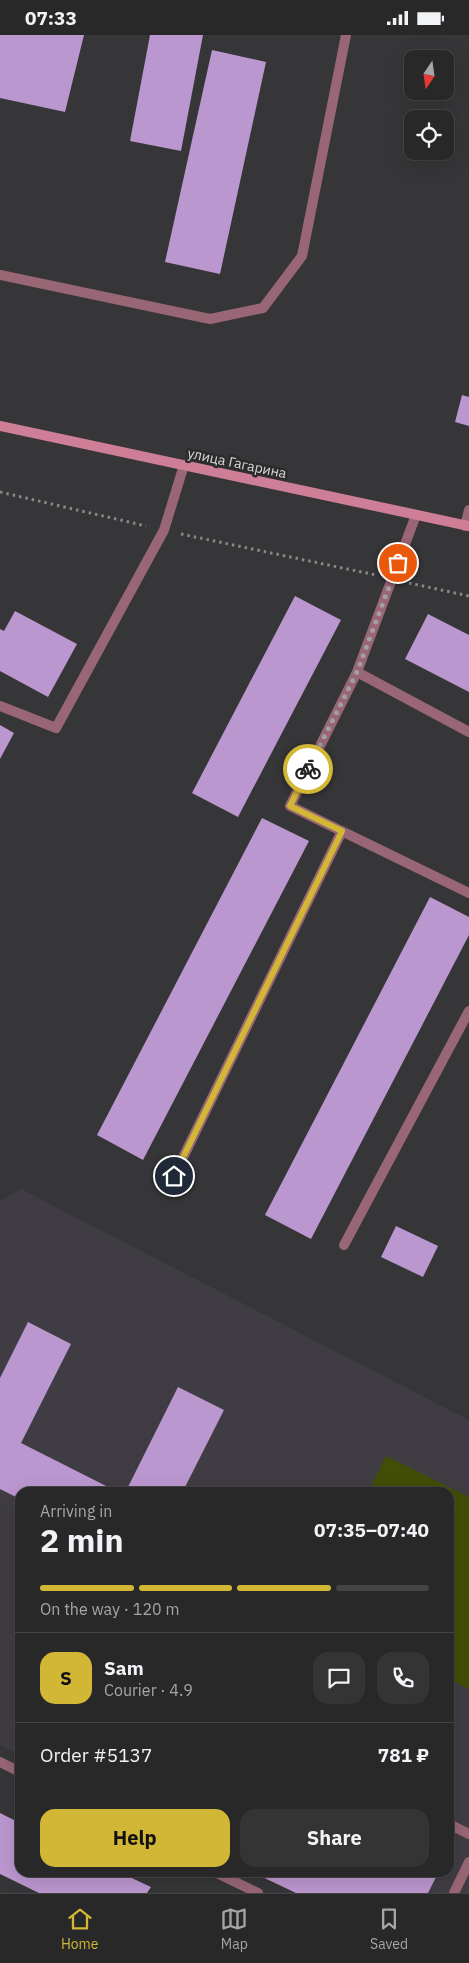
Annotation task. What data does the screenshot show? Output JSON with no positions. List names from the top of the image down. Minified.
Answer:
{"streets":{"street":["улица Гагарина"]},"north":"bottom","page":{"status":"07:33","heading":["2 min","Arriving in","07:35–07:40"],"panel":["Sam","Courier · 4.9","Order #5137","781 ₽"],"bar":"On the way · 120 m","round":"S","buttons":["Help","Share"],"tabs":["Home","Map","Saved"]}}
